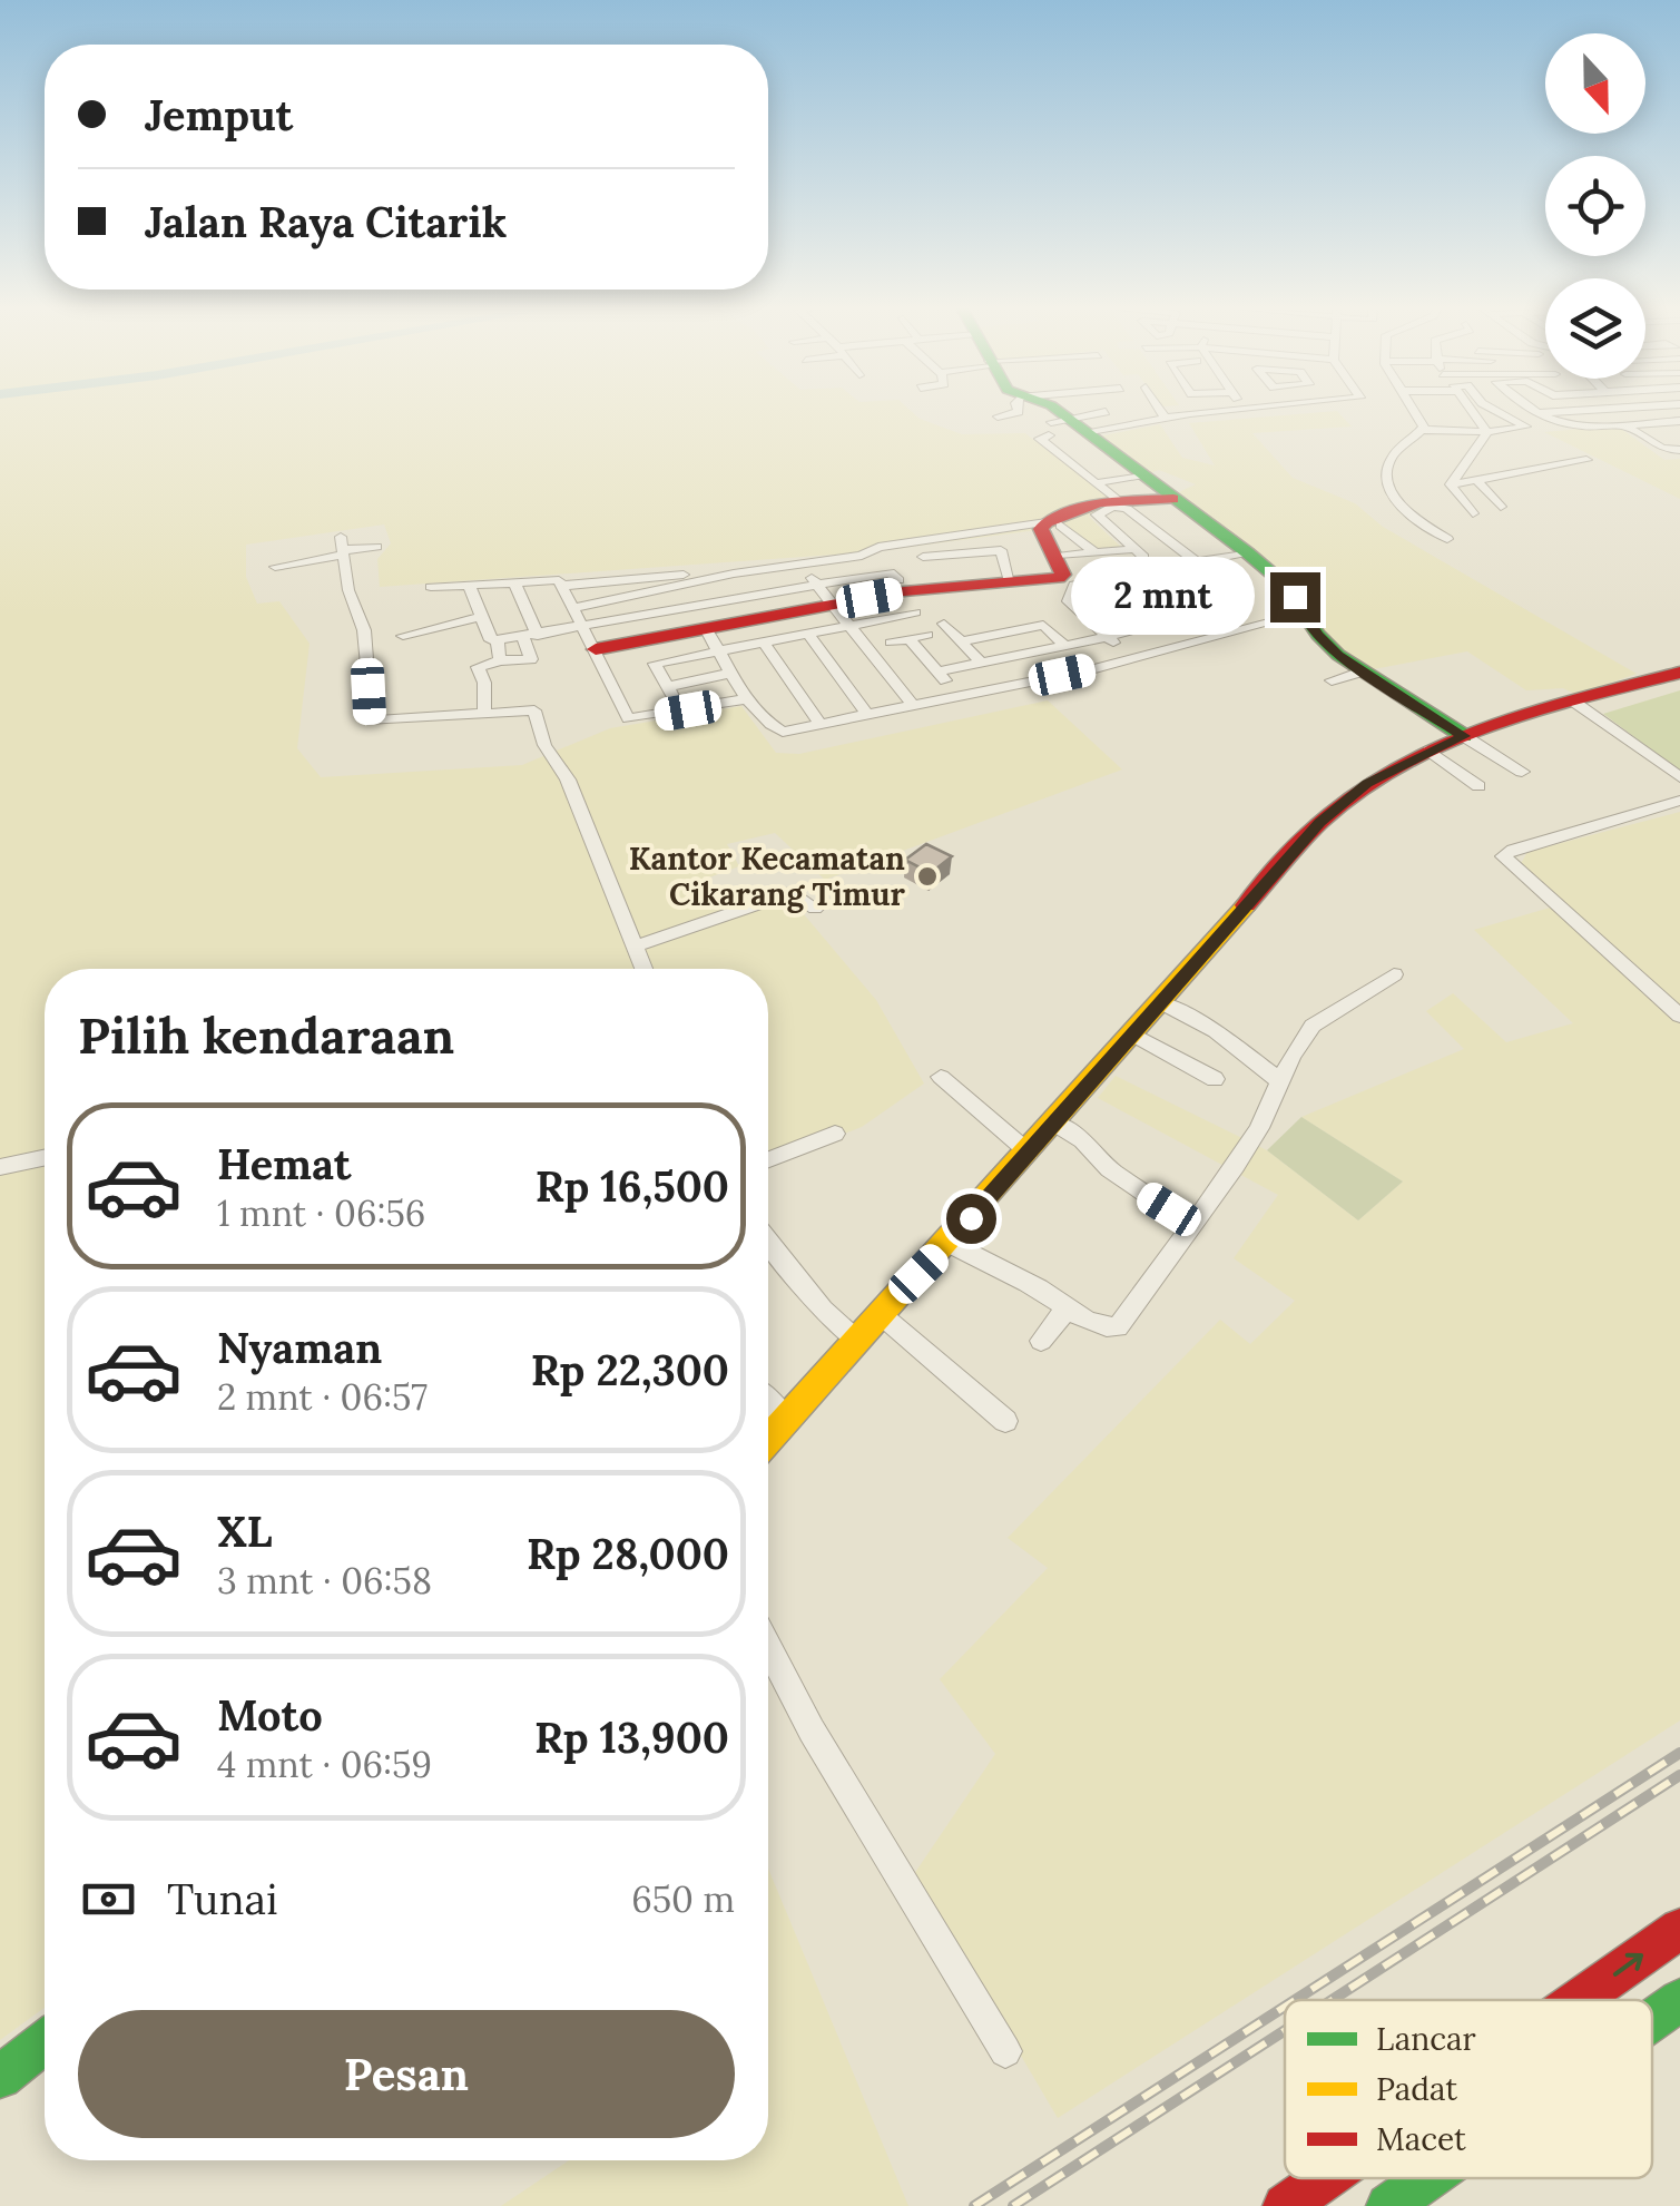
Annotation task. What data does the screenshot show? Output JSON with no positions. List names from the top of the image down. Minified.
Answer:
{"places":["Kantor Kecamatan Cikarang Timur"],"legend":["Lancar","Padat","Macet"],"north":"bottom","page":{"banner":["Jemput","Jalan Raya Citarik"],"bubble":"2 mnt","heading":"Pilih kendaraan","list":[{"name":"Hemat","note":"1 mnt · 06:56","value":"Rp 16,500"},{"name":"Nyaman","note":"2 mnt · 06:57","value":"Rp 22,300"},{"name":"XL","note":"3 mnt · 06:58","value":"Rp 28,000"},{"name":"Moto","note":"4 mnt · 06:59","value":"Rp 13,900"}],"pay":["Tunai","650 m"],"buttons":"Pesan"}}
